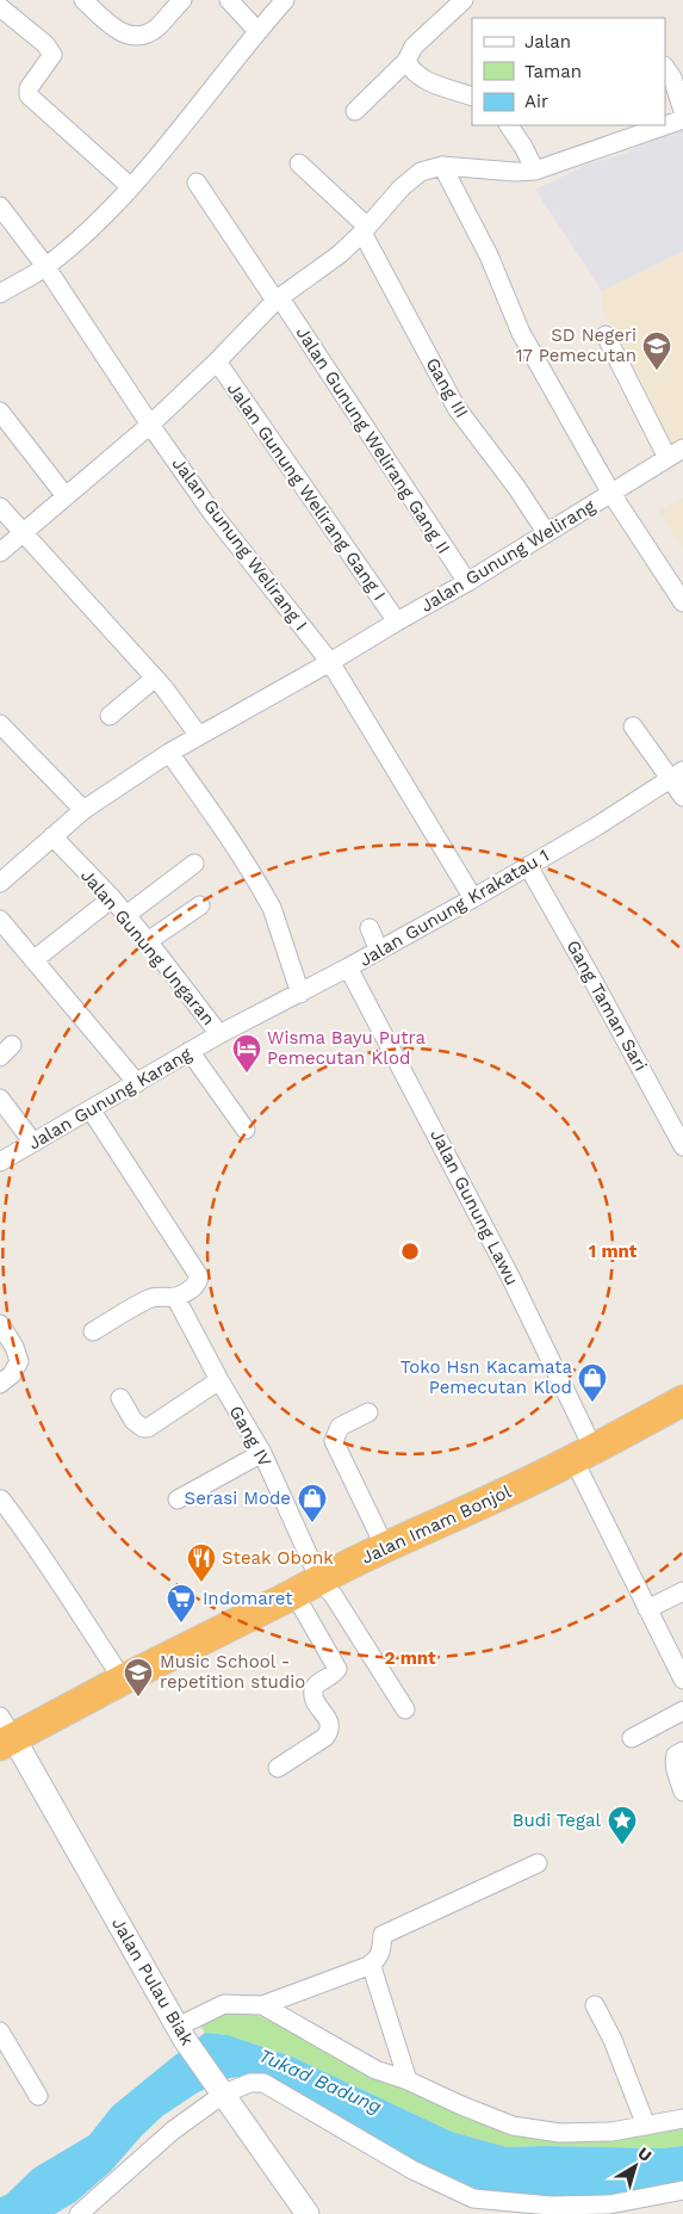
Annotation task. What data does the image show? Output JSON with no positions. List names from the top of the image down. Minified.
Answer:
{"streets":{"highway":["Jalan Imam Bonjol"],"street":["Gang III","Jalan Gunung Welirang Gang II","Jalan Gunung Welirang Gang I","Jalan Gunung Welirang I","Jalan Gunung Welirang","Jalan Gunung Krakatau 1","Jalan Gunung Ungaran","Gang Taman Sari","Jalan Gunung Karang","Jalan Gunung Lawu","Gang IV","Jalan Pulau Biak"]},"crossings":[["Gang III","Jalan Gunung Welirang"],["Jalan Gunung Welirang Gang II","Jalan Gunung Welirang"],["Jalan Gunung Welirang Gang I","Jalan Gunung Welirang"],["Jalan Gunung Welirang I","Jalan Gunung Welirang"],["Jalan Gunung Krakatau 1","Jalan Gunung Ungaran"],["Jalan Gunung Krakatau 1","Gang Taman Sari"],["Jalan Gunung Krakatau 1","Jalan Gunung Karang"],["Jalan Gunung Krakatau 1","Jalan Gunung Lawu"],["Jalan Gunung Ungaran","Jalan Gunung Karang"],["Jalan Gunung Lawu","Jalan Imam Bonjol"],["Gang IV","Jalan Imam Bonjol"],["Jalan Imam Bonjol","Jalan Pulau Biak"]],"water":["Tukad Badung"],"places":{"school or university":["SD Negeri 17 Pemecutan","Music School - repetition studio"],"hotel":["Wisma Bayu Putra Pemecutan Klod"],"shop":["Toko Hsn Kacamata Pemecutan Klod","Serasi Mode"],"restaurant":["Steak Obonk"],"supermarket":["Indomaret"],"place":["Budi Tegal"]},"legend":["Jalan","Taman","Air"],"north":"top right","rings":["1 mnt","2 mnt"]}
